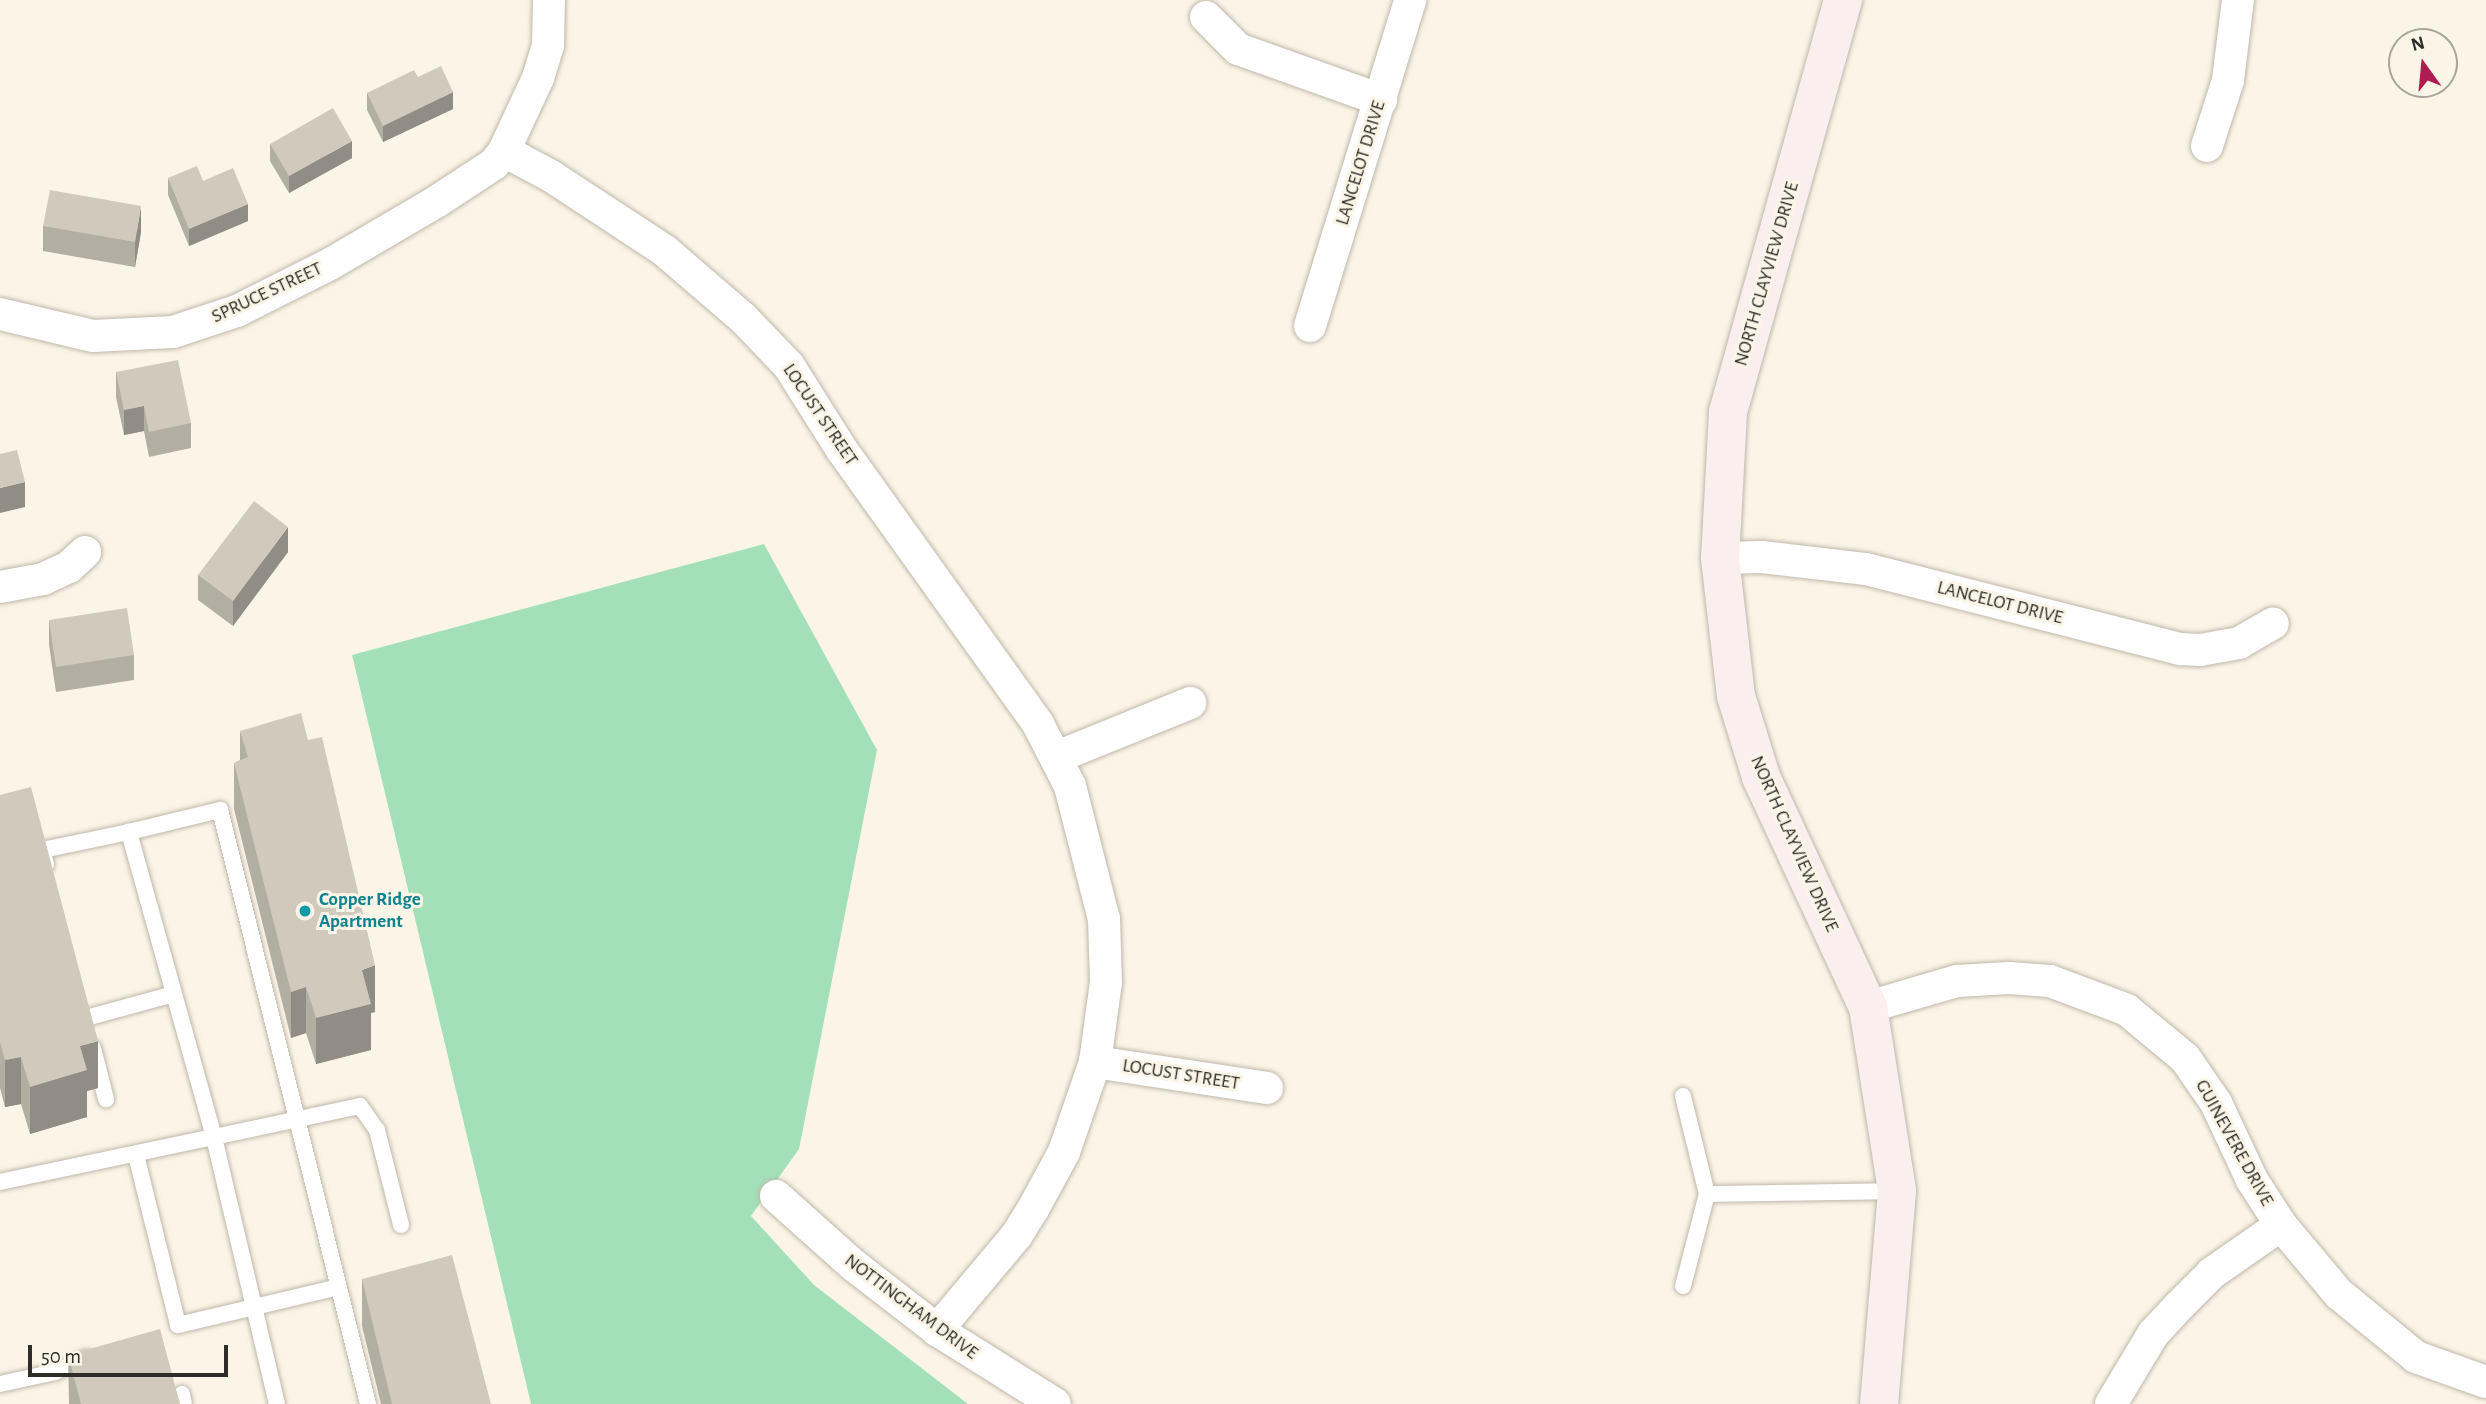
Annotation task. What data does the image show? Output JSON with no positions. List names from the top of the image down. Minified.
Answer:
{"streets":{"street":["LANCELOT DRIVE","NORTH CLAYVIEW DRIVE","SPRUCE STREET","LOCUST STREET","GUINEVERE DRIVE","NOTTINGHAM DRIVE"]},"crossings":[["LANCELOT DRIVE","NORTH CLAYVIEW DRIVE"],["NORTH CLAYVIEW DRIVE","GUINEVERE DRIVE"],["SPRUCE STREET","LOCUST STREET"],["LOCUST STREET","NOTTINGHAM DRIVE"]],"places":["Copper Ridge Apartment"],"scale_bar":"50 m","north":"top"}
